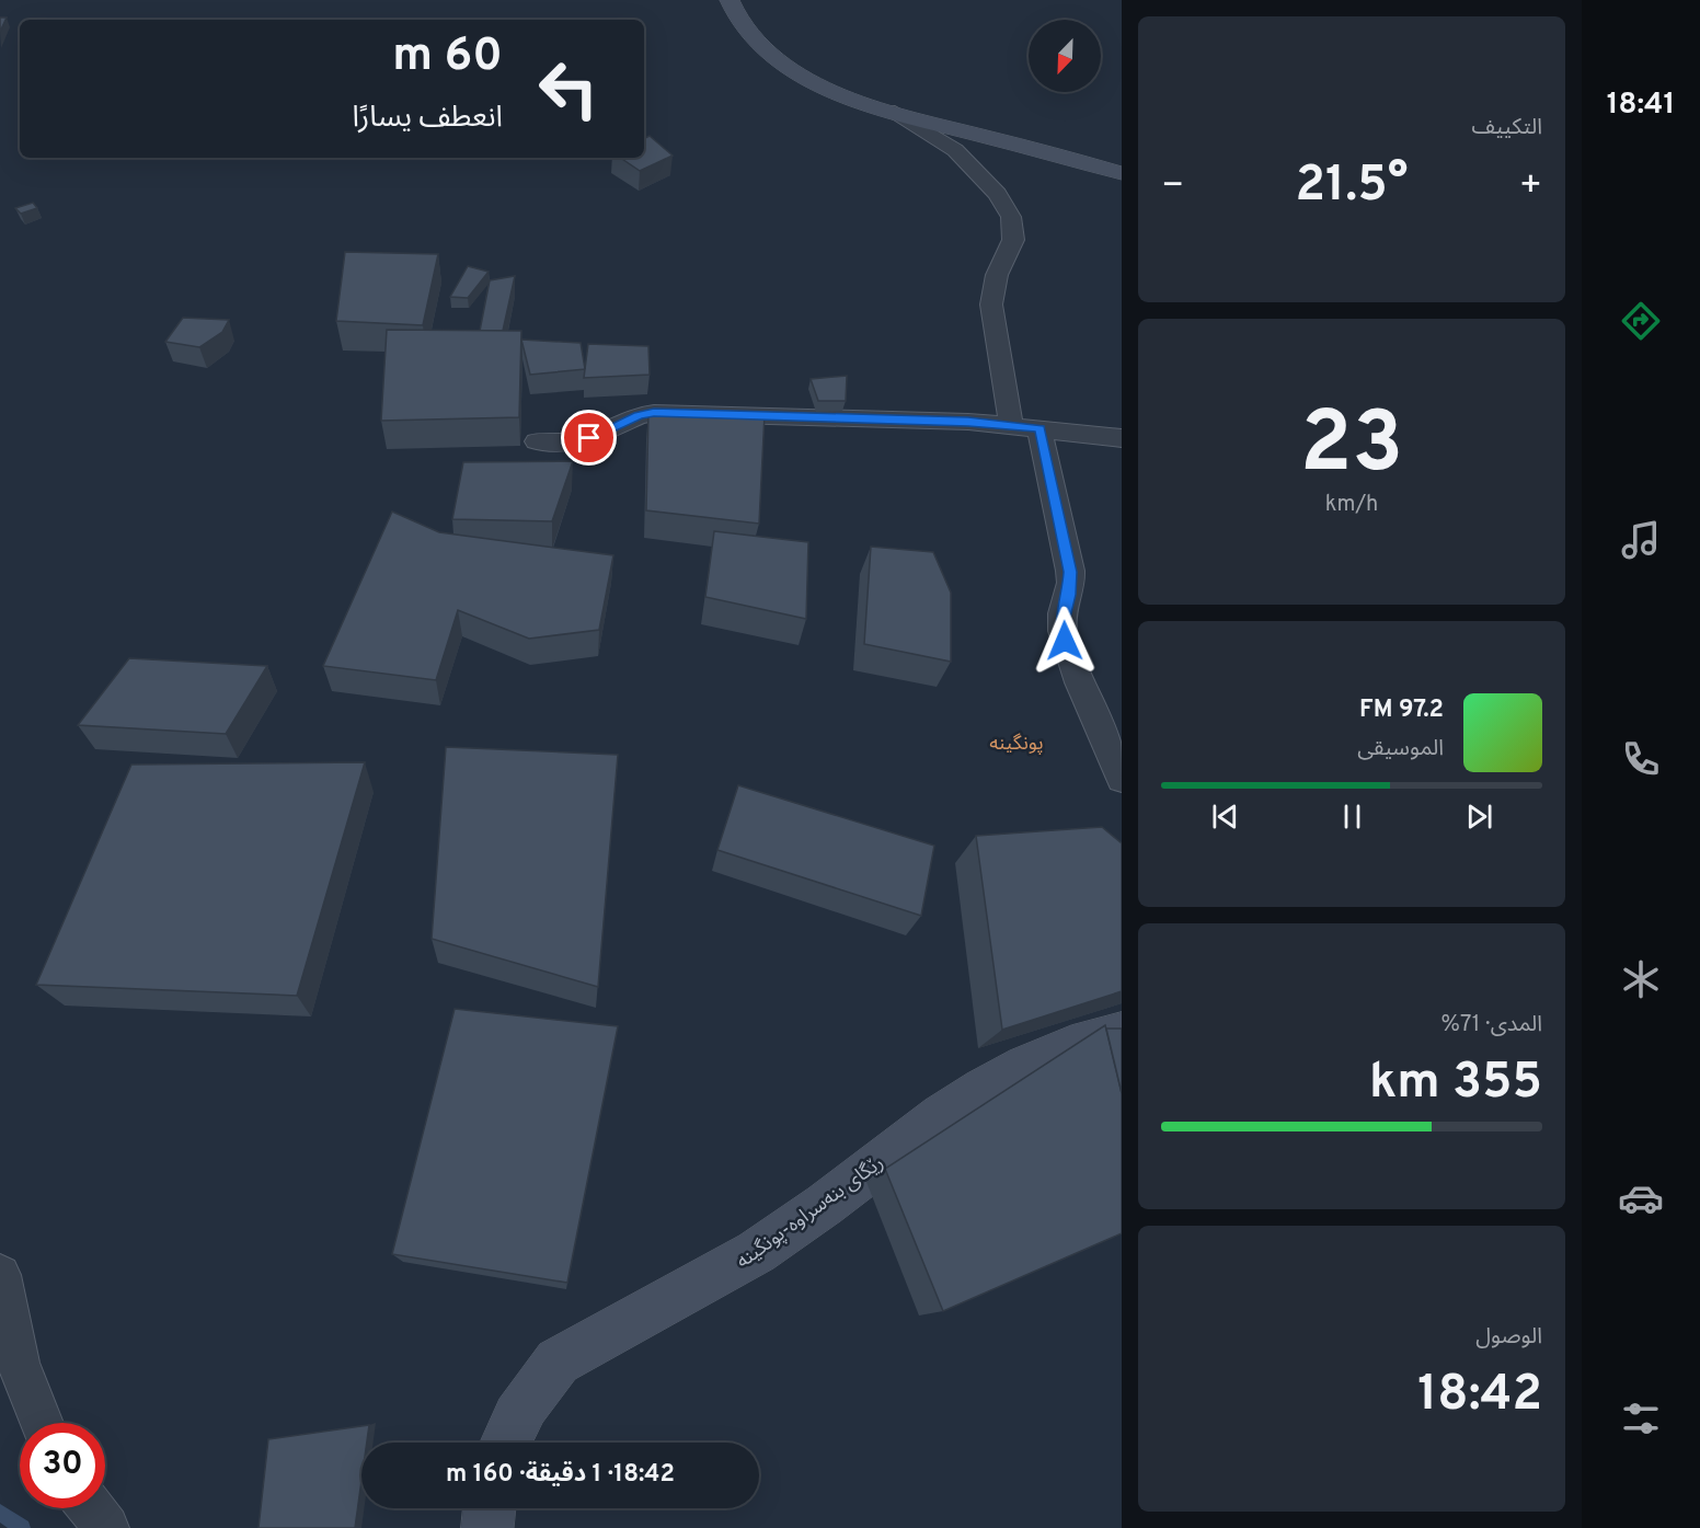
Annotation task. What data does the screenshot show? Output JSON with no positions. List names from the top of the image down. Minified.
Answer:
{"streets":{"main road":["رێگای بنەسراوە-پونگینە"]},"districts":["پونگینە"],"north":"bottom left","page":{"tabs":"18:41","tile":["التكييف",["23","km/h"],["المدى · 71%","355 km"],["الوصول","18:42"]],"turn":["60 m","انعطف يسارًا"],"heat":["−","21.5°","+"],"song":["97.2 FM","الموسيقى"],"limit":"30","trip":"18:42 · 1 دقيقة · 160 m"}}
